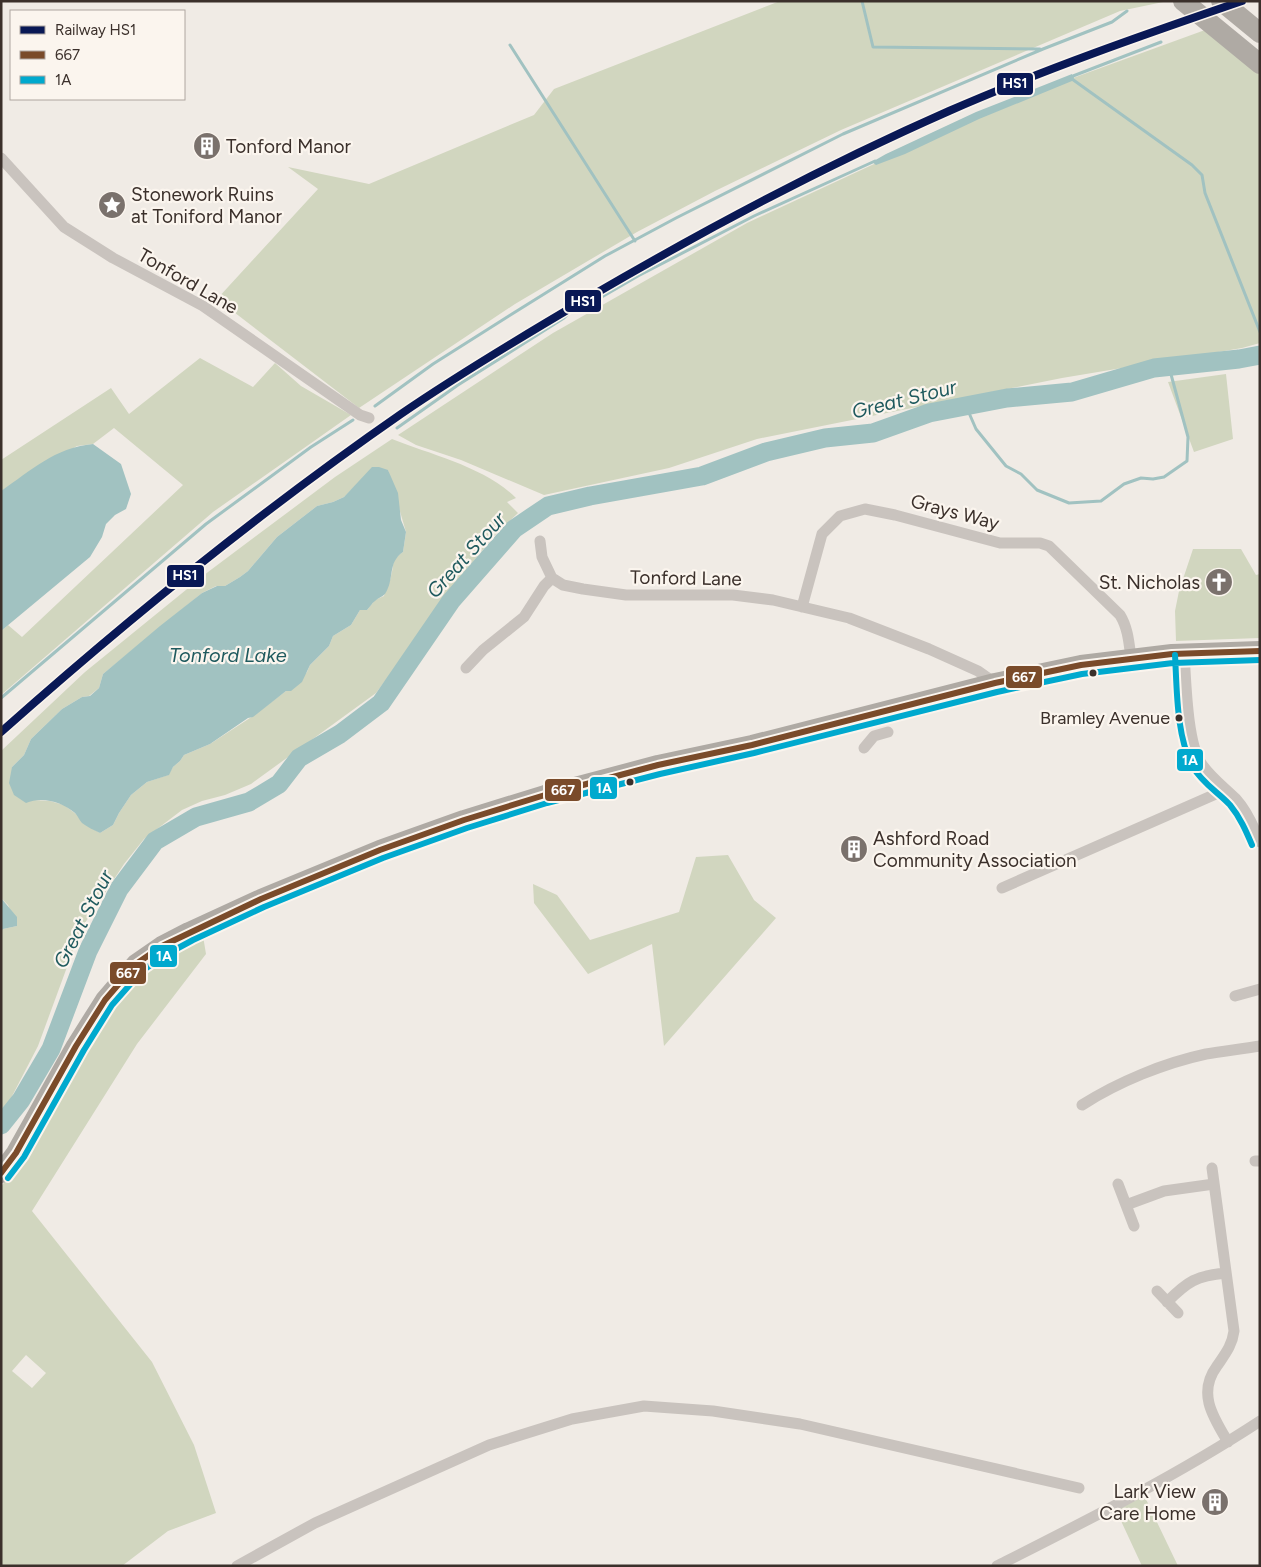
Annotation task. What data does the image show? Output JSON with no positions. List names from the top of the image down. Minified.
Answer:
{"streets":{"street":["Tonford Lane","Grays Way"]},"crossings":[["Tonford Lane","Grays Way"]],"water":["Great Stour","Tonford Lake"],"places":{"building":["Tonford Manor","Ashford Road Community Association","Lark View Care Home"],"place":["Stonework Ruins at Toniford Manor"],"church":["St. Nicholas"],"other":["Bramley Avenue"]},"lines":["rail line HS1","transit line 667","transit line 1A"],"legend":["Railway HS1","667","1A"]}
